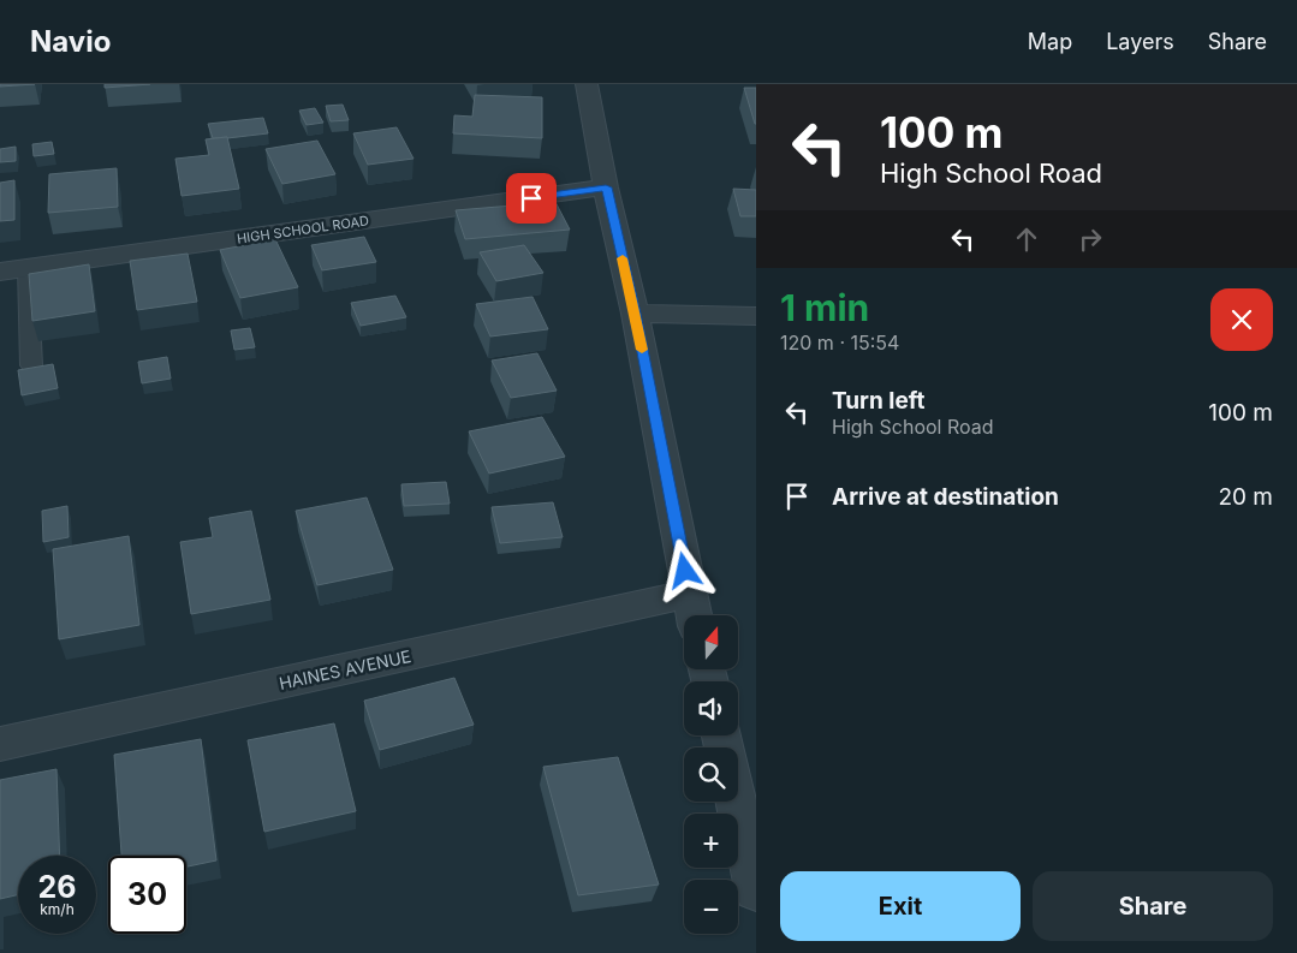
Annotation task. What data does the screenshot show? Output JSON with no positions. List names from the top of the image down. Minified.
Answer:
{"streets":{"street":["HIGH SCHOOL ROAD","HAINES AVENUE"]},"north":"top","page":{"header":"Navio","nav":["Map","Layers","Share"],"turn":["100 m","High School Road"],"heading":["1 min","120 m · 15:54"],"list":[{"name":"Turn left","note":"High School Road","value":"100 m"},{"name":"Arrive at destination","value":"20 m"}],"map_buttons":["+","−"],"speed":"26 km/h","limit":"30","buttons":["Exit","Share"]}}
